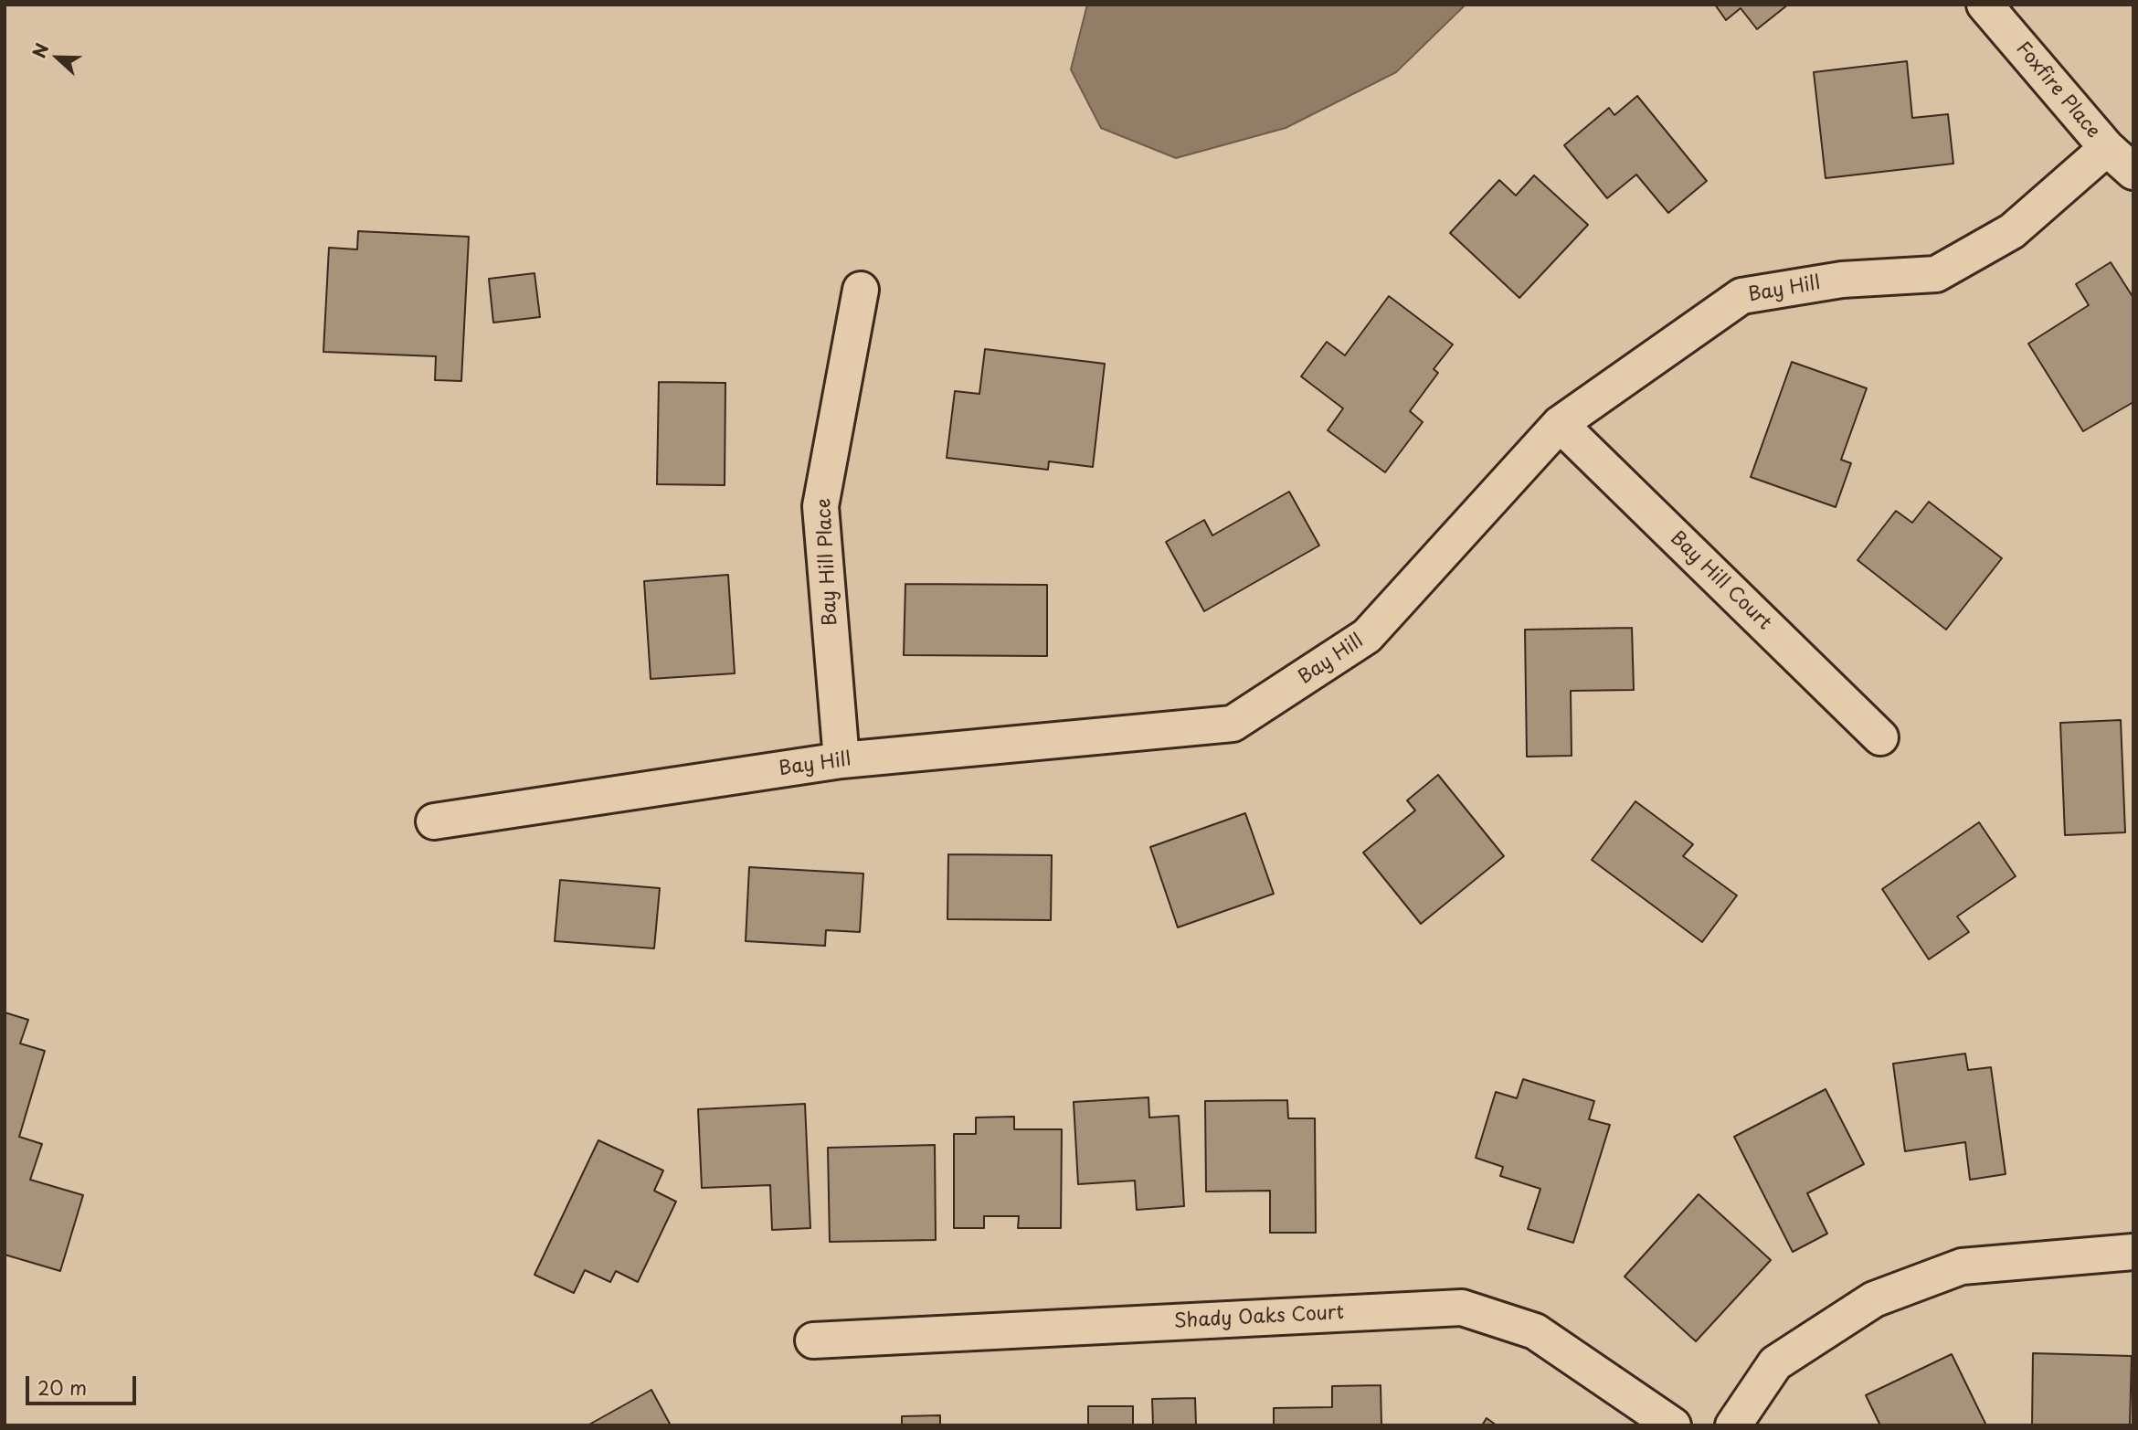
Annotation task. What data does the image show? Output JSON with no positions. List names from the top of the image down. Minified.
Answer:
{"streets":{"street":["Foxfire Place","Bay Hill","Bay Hill Place","Bay Hill Court","Shady Oaks Court"]},"crossings":[["Foxfire Place","Bay Hill"],["Bay Hill","Bay Hill Place"],["Bay Hill","Bay Hill Court"]],"scale_bar":"20 m","north":"left"}
